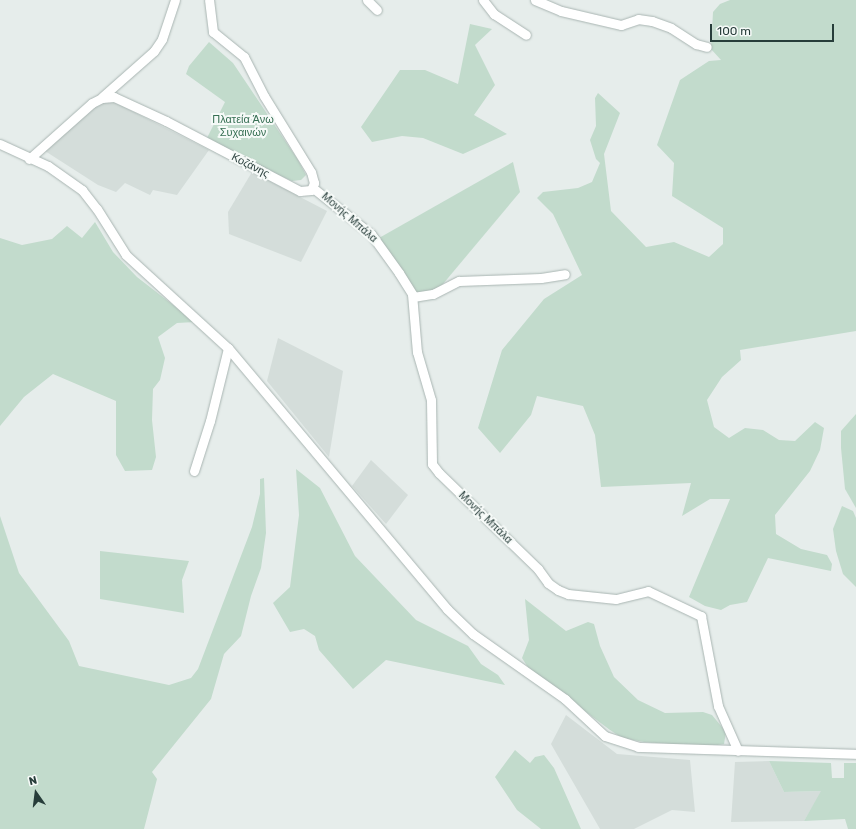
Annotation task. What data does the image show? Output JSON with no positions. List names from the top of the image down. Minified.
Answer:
{"streets":{"street":["Κοζάνης","Μονής Μπάλα"]},"crossings":[["Κοζάνης","Μονής Μπάλα"]],"parks":["Πλατεία Άνω Συχαινών"],"scale_bar":"100 m","north":"top"}
